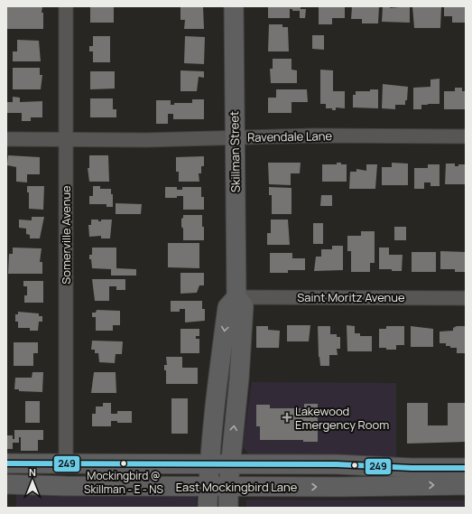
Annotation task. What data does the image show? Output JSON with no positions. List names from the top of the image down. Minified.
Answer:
{"streets":{"main road":["Skillman Street","East Mockingbird Lane"],"street":["Ravendale Lane","Somerville Avenue","Saint Moritz Avenue"]},"crossings":[["Ravendale Lane","Skillman Street"],["Ravendale Lane","Somerville Avenue"],["Skillman Street","Saint Moritz Avenue"],["Skillman Street","East Mockingbird Lane"],["Somerville Avenue","East Mockingbird Lane"]],"places":{"health":["Lakewood Emergency Room"],"other":["Mockingbird @ Skillman - E - NS"]},"lines":["transit line 249"],"north":"top"}
